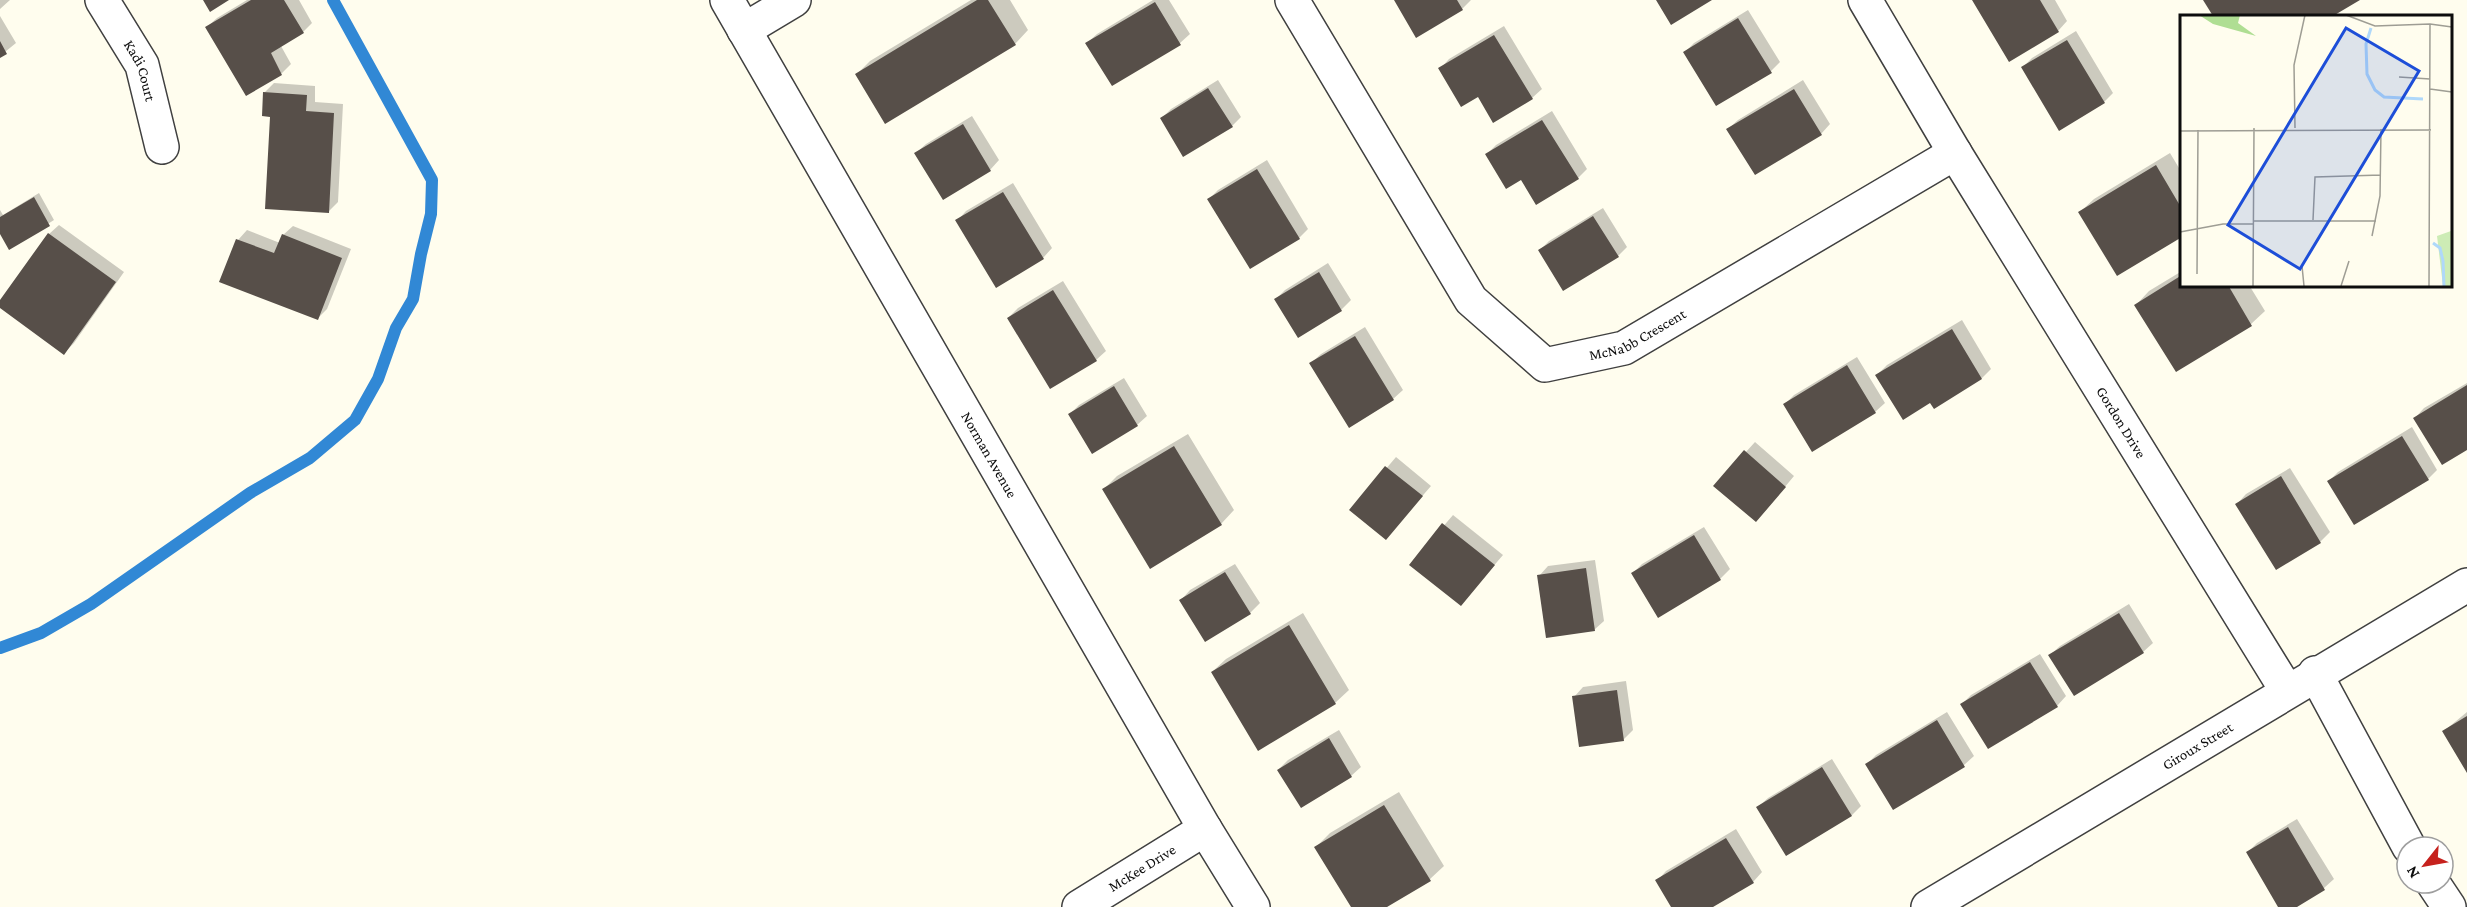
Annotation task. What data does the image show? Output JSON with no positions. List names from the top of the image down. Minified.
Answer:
{"streets":{"street":["Kadi Court","McNabb Crescent","Gordon Drive","Norman Avenue","Giroux Street","McKee Drive"]},"crossings":[["McNabb Crescent","Gordon Drive"],["Gordon Drive","Giroux Street"],["Norman Avenue","McKee Drive"]],"north":"bottom left"}
